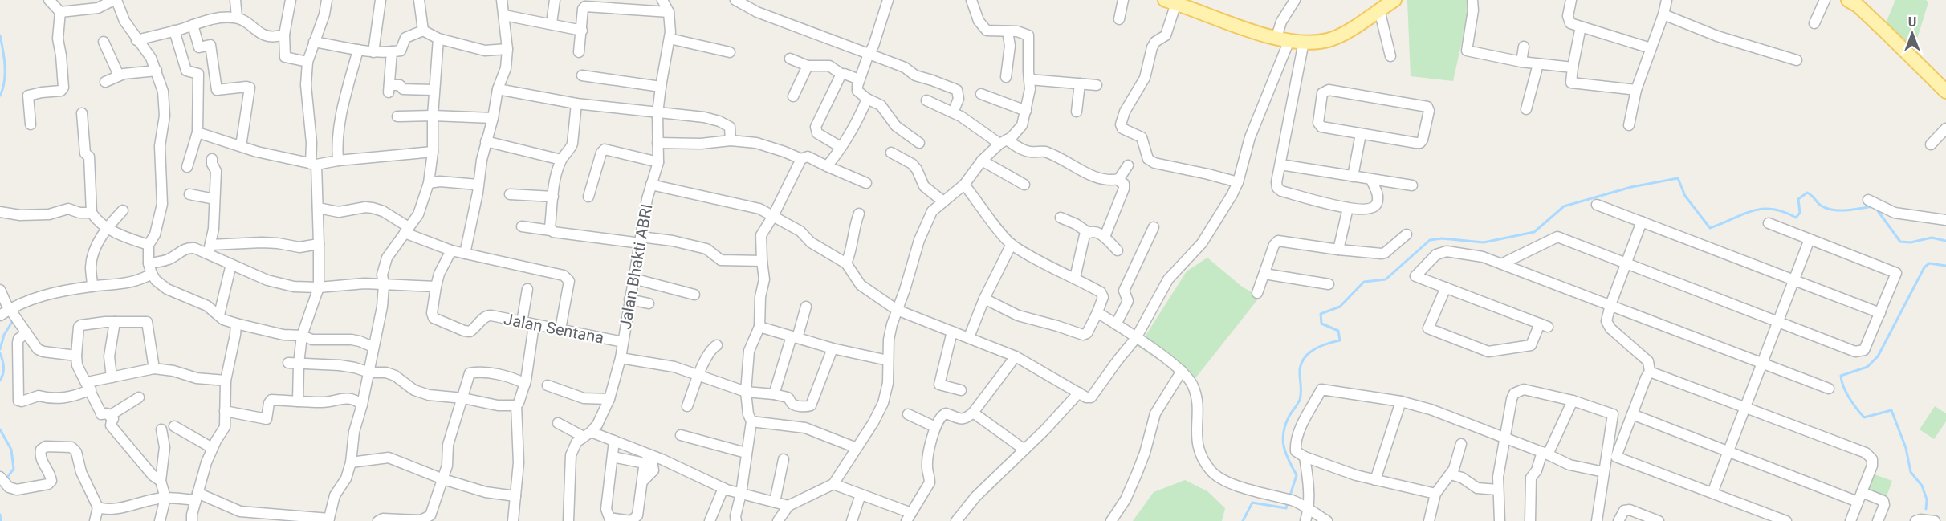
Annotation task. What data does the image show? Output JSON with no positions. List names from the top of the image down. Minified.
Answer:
{"streets":{"street":["Jalan Bhakti ABRI","Jalan Sentana"]},"crossings":[["Jalan Bhakti ABRI","Jalan Sentana"]],"north":"top"}
